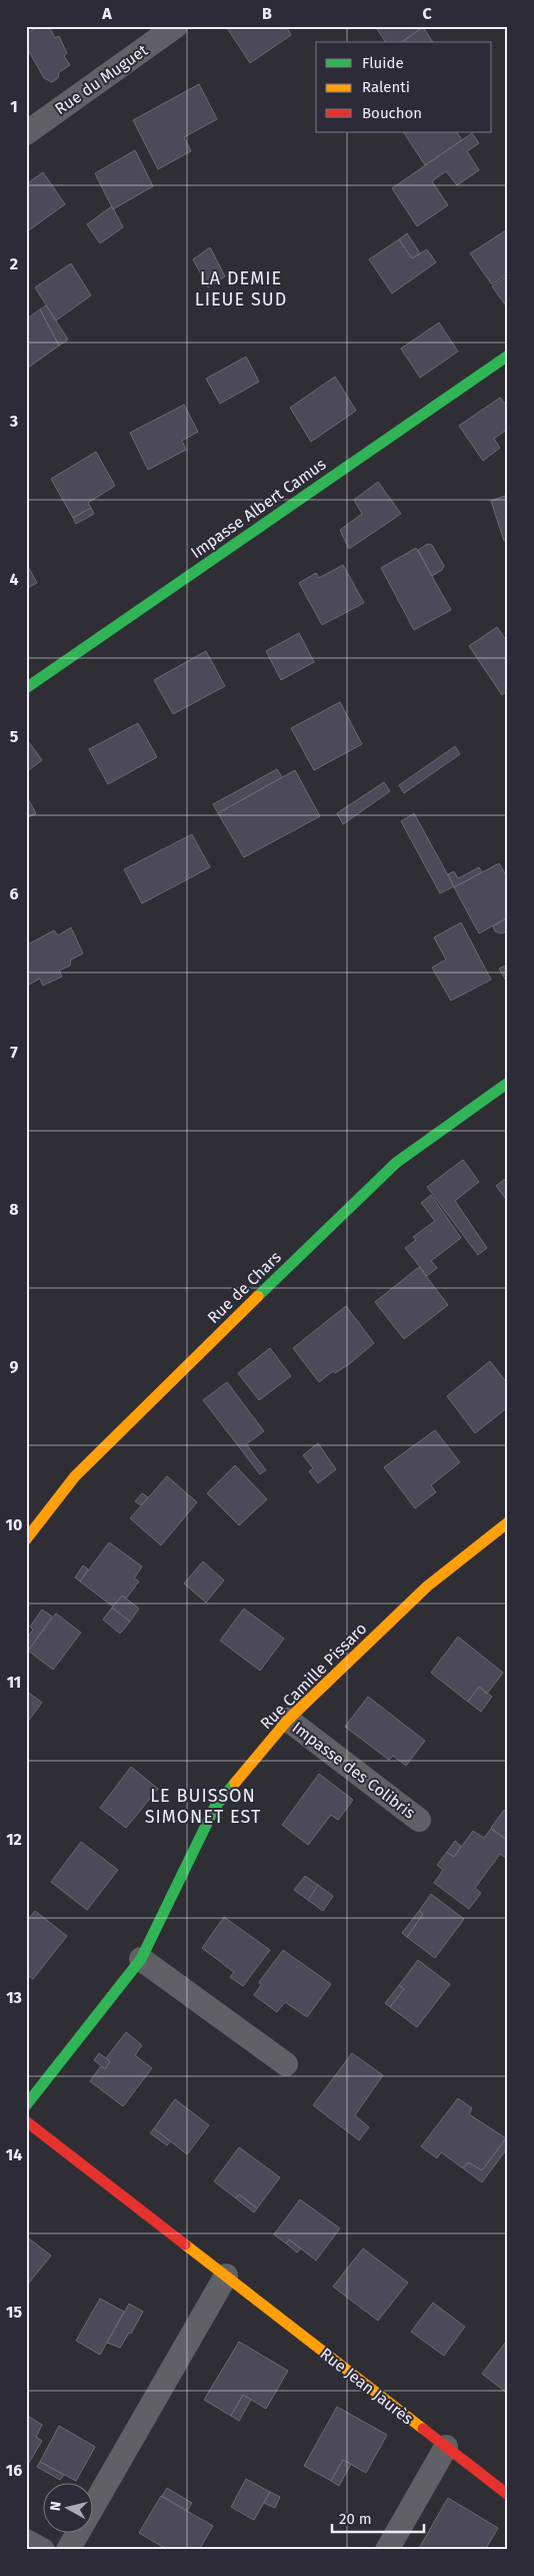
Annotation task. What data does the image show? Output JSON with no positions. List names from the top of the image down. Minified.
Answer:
{"streets":{"street":["Rue du Muguet","Impasse Albert Camus","Rue de Chars","Rue Camille Pissaro","Impasse des Colibris","Rue Jean Jaurès"]},"crossings":[["Rue Camille Pissaro","Impasse des Colibris"]],"districts":["LA DEMIE LIEUE SUD","LE BUISSON SIMONET EST"],"legend":["Fluide","Ralenti","Bouchon"],"scale_bar":"20 m","north":"left","grid":{"columns":["A","B","C"],"rows":["1","2","3","4","5","6","7","8","9","10","11","12","13","14","15","16"]}}
